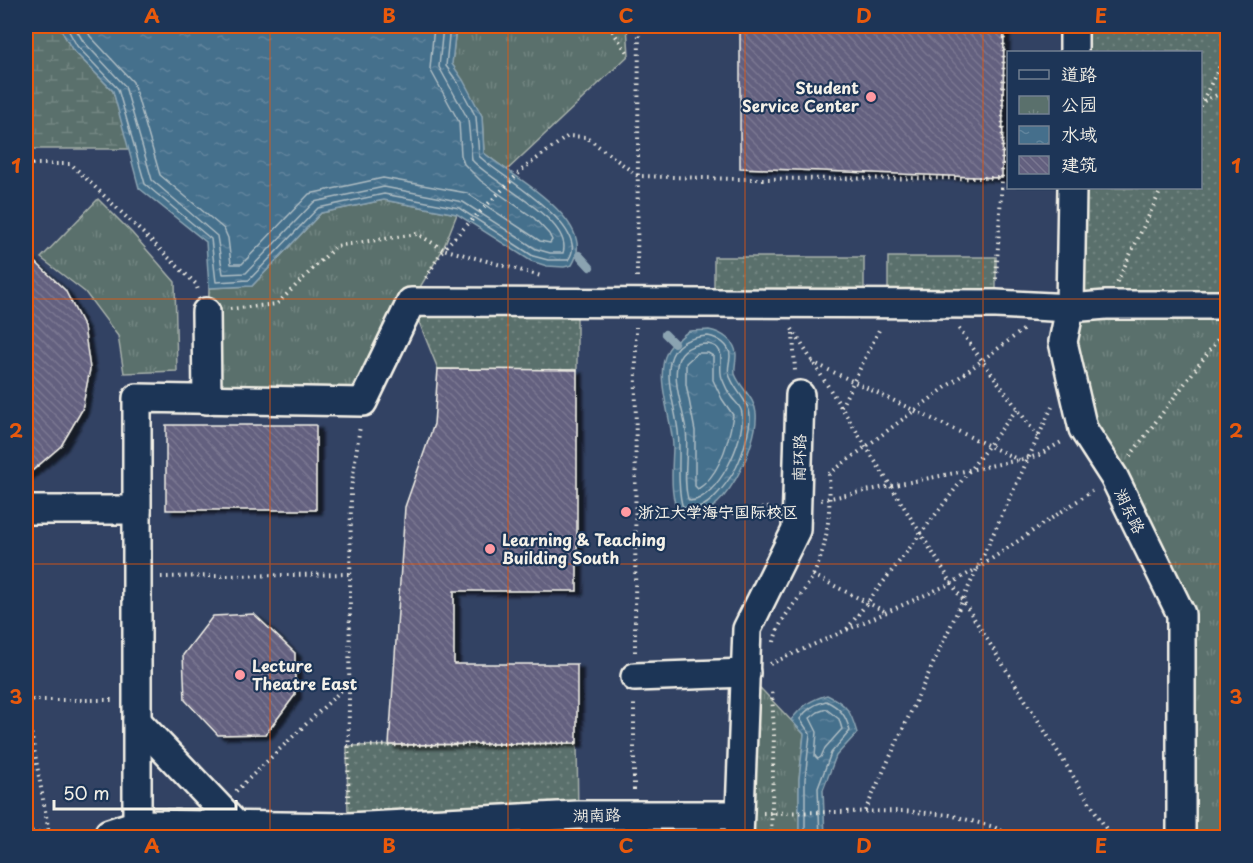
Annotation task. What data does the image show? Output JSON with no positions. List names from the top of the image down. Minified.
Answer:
{"streets":{"street":["南环路","湖东路","湖南路"]},"crossings":[["南环路","湖南路"]],"places":["Student Service Center","浙江大学海宁国际校区","Learning & Teaching Building South","Lecture Theatre East"],"legend":["道路","公园","水域","建筑"],"scale_bar":"50 m","grid":{"columns":["A","B","C","D","E"],"rows":["1","2","3"]}}
